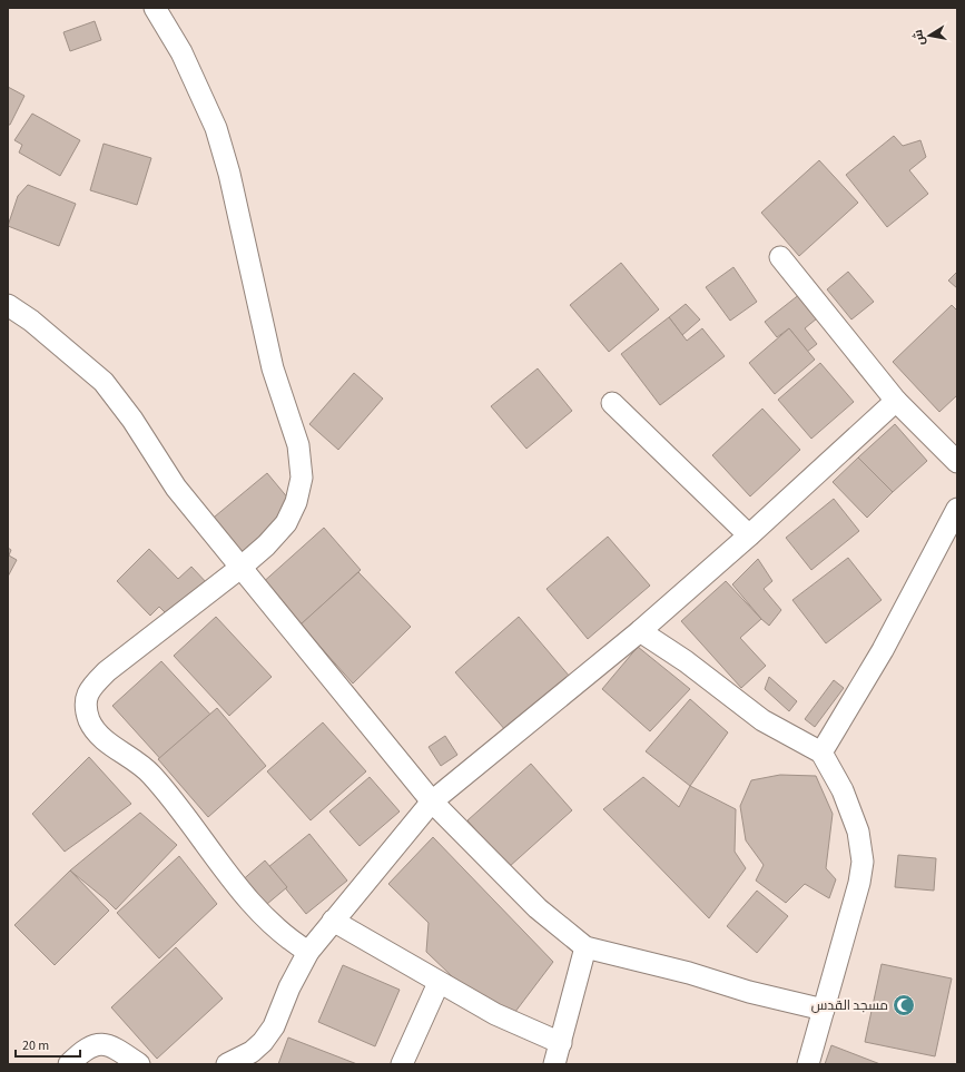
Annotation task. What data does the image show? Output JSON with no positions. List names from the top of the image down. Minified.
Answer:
{"places":{"mosque":["مسجد القدس"]},"scale_bar":"20 m","north":"left"}
